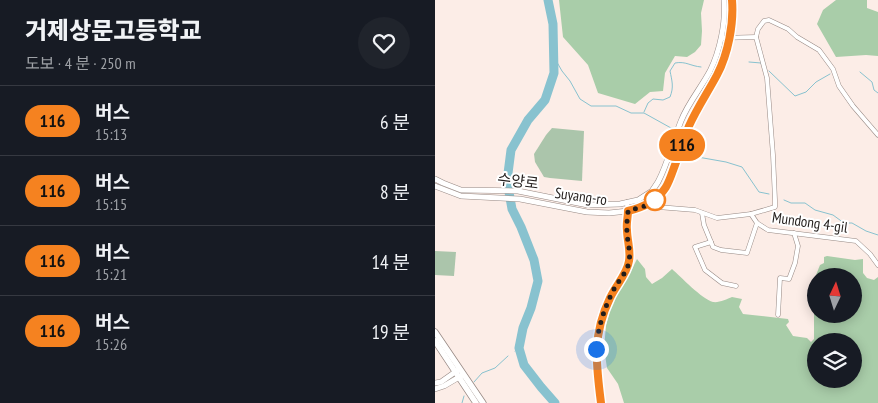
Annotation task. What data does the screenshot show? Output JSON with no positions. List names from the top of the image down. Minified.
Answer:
{"streets":{"street":["수양로","Suyang-ro","Mundong 4-gil"]},"crossings":[["Suyang-ro","Mundong 4-gil"]],"lines":["bus line 116"],"north":"top","page":{"heading":["거제상문고등학교","도보 · 4 분 · 250 m"],"on_map":"116","list":[{"mark":"116","name":"버스","note":"15:13","value":"6 분"},{"mark":"116","name":"버스","note":"15:15","value":"8 분"},{"mark":"116","name":"버스","note":"15:21","value":"14 분"},{"mark":"116","name":"버스","note":"15:26","value":"19 분"}]}}
